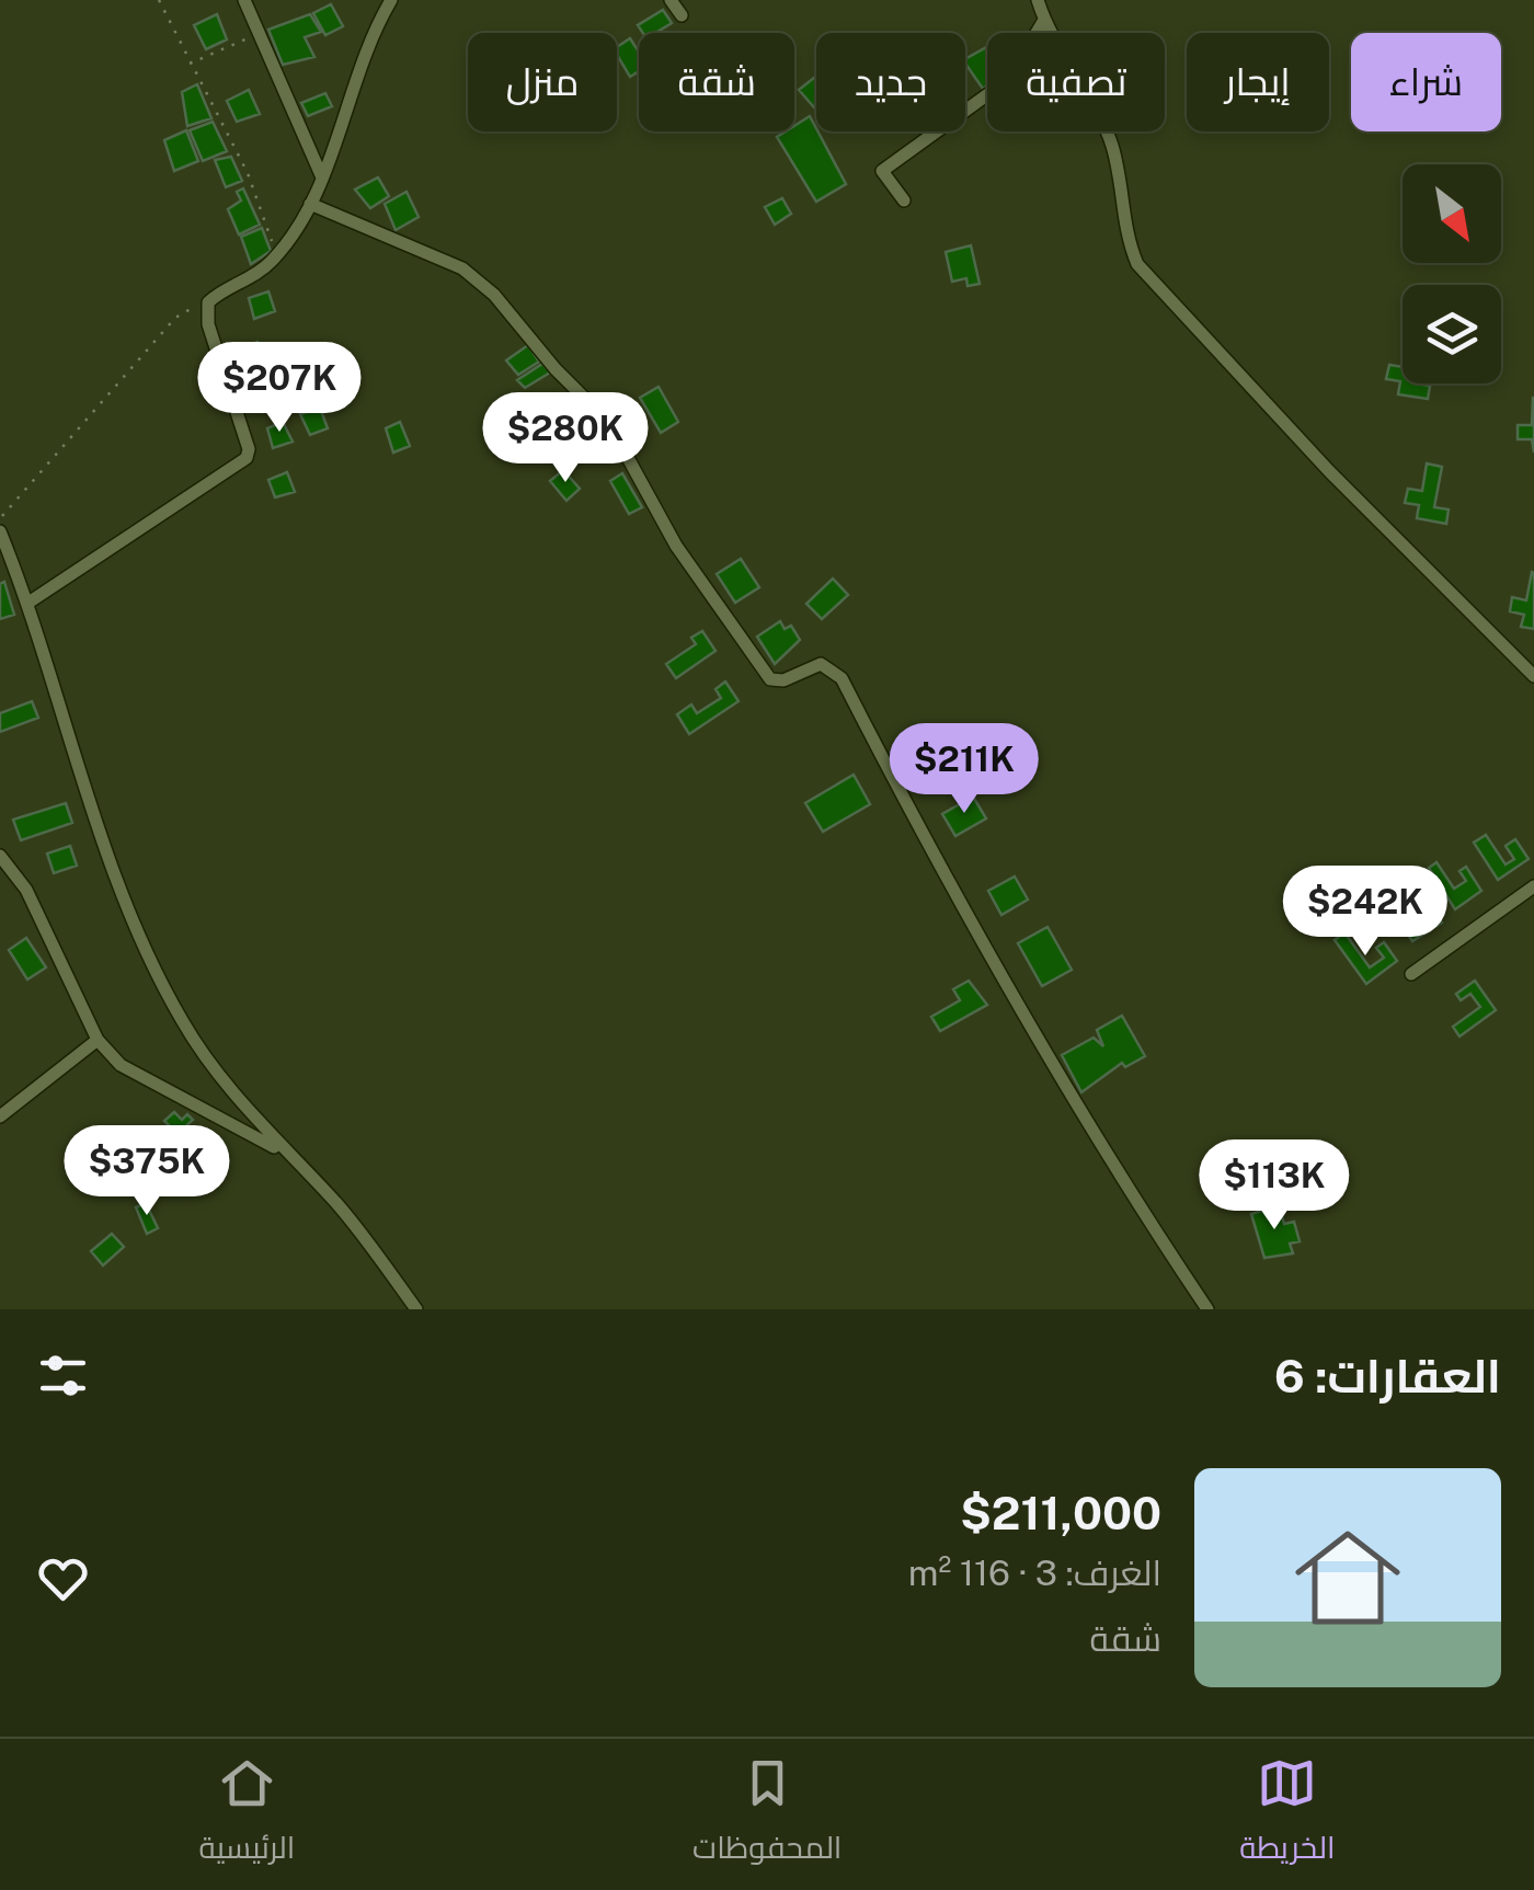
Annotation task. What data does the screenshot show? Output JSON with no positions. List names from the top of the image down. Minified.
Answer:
{"north":"bottom right","page":{"chip":["شراء","إيجار","تصفية","جديد","شقة","منزل"],"price":["$207K","$280K","$211K","$242K","$375K","$113K"],"heading":"العقارات: 6","list":[{"name":"$211,000","note":"الغرف: 3 · 116 m² · شقة"}],"tabs":["الخريطة","المحفوظات","الرئيسية"]}}
